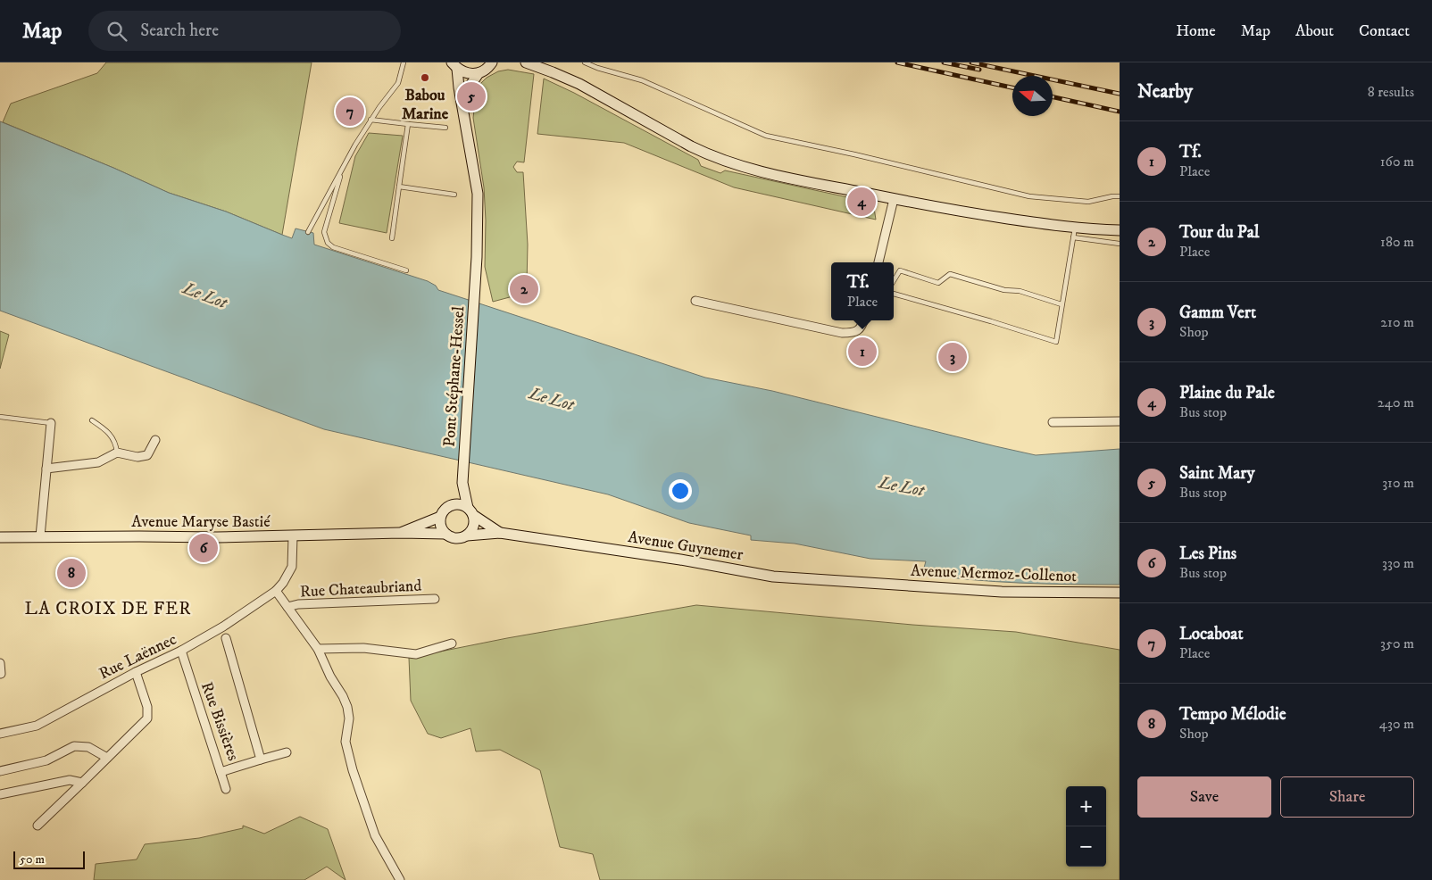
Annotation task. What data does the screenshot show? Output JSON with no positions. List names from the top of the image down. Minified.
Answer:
{"streets":{"street":["Pont Stéphane-Hessel","Avenue Maryse Bastié","Avenue Guynemer","Avenue Mermoz-Collenot","Rue Chateaubriand","Rue Laënnec","Rue Bissières"]},"crossings":[["Avenue Maryse Bastié","Avenue Guynemer"],["Avenue Maryse Bastié","Rue Laënnec"],["Avenue Guynemer","Avenue Mermoz-Collenot"],["Rue Laënnec","Rue Bissières"]],"districts":["LA CROIX DE FER"],"water":["Le Lot"],"places":["Babou Marine"],"scale_bar":"50 m","north":"left","page":{"header":"Map","search":"Search here","nav":["Home","Map","About","Contact"],"heading":["Nearby","8 results"],"pins":["5","7","4","2","1","3","6","8"],"list":[{"mark":"1","name":"Tf.","note":"Place","value":"160 m"},{"mark":"2","name":"Tour du Pal","note":"Place","value":"180 m"},{"mark":"3","name":"Gamm Vert","note":"Shop","value":"210 m"},{"mark":"4","name":"Plaine du Pale","note":"Bus stop","value":"240 m"},{"mark":"5","name":"Saint Mary","note":"Bus stop","value":"310 m"},{"mark":"6","name":"Les Pins","note":"Bus stop","value":"330 m"},{"mark":"7","name":"Locaboat","note":"Place","value":"350 m"},{"mark":"8","name":"Tempo Mélodie","note":"Shop","value":"430 m"}],"popup":["Tf.","Place"],"buttons":["Save","Share"],"map_buttons":["+","−"],"scale":"50 m"}}
